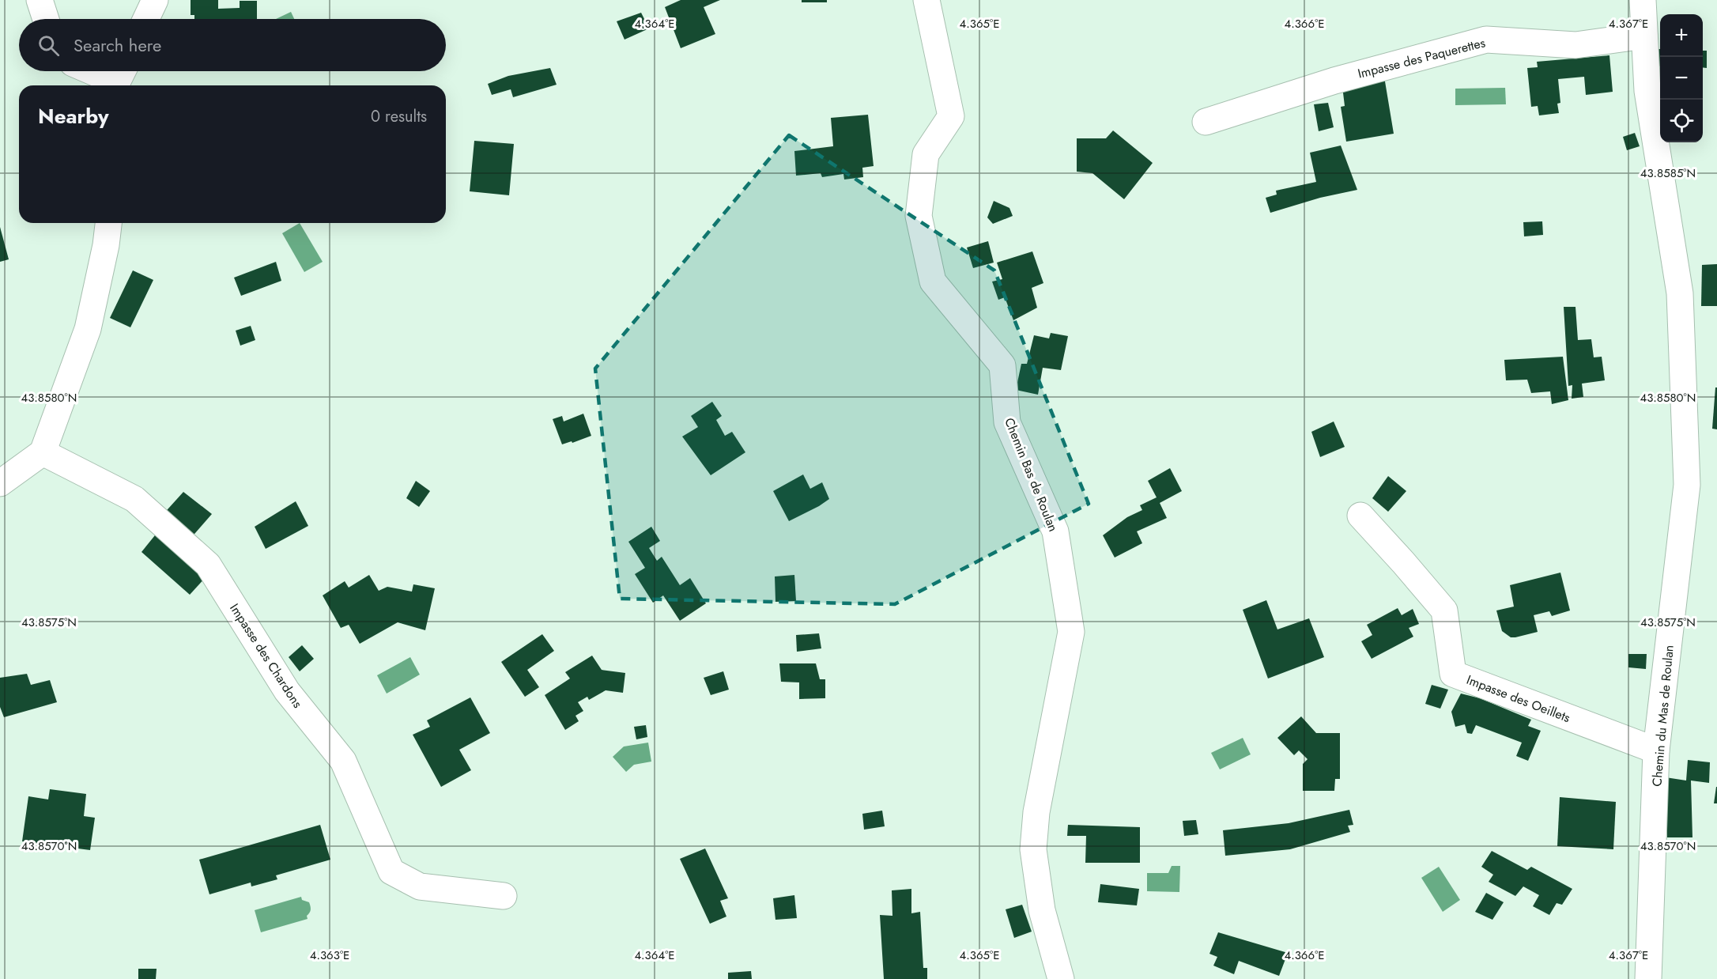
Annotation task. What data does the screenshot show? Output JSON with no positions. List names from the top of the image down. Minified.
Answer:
{"streets":{"street":["Impasse des Paquerettes","Chemin Bas de Roulan","Impasse des Chardons","Impasse des Oeillets","Chemin du Mas de Roulan"]},"crossings":[["Impasse des Paquerettes","Chemin du Mas de Roulan"],["Impasse des Oeillets","Chemin du Mas de Roulan"]],"page":{"map_buttons":["+","−"],"search":"Search here","heading":["Nearby","0 results"]},"coordinates":["4.364°E","4.365°E","4.366°E","4.367°E","43.8585°N","43.8580°N","43.8575°N","43.8570°N","4.363°E"]}
